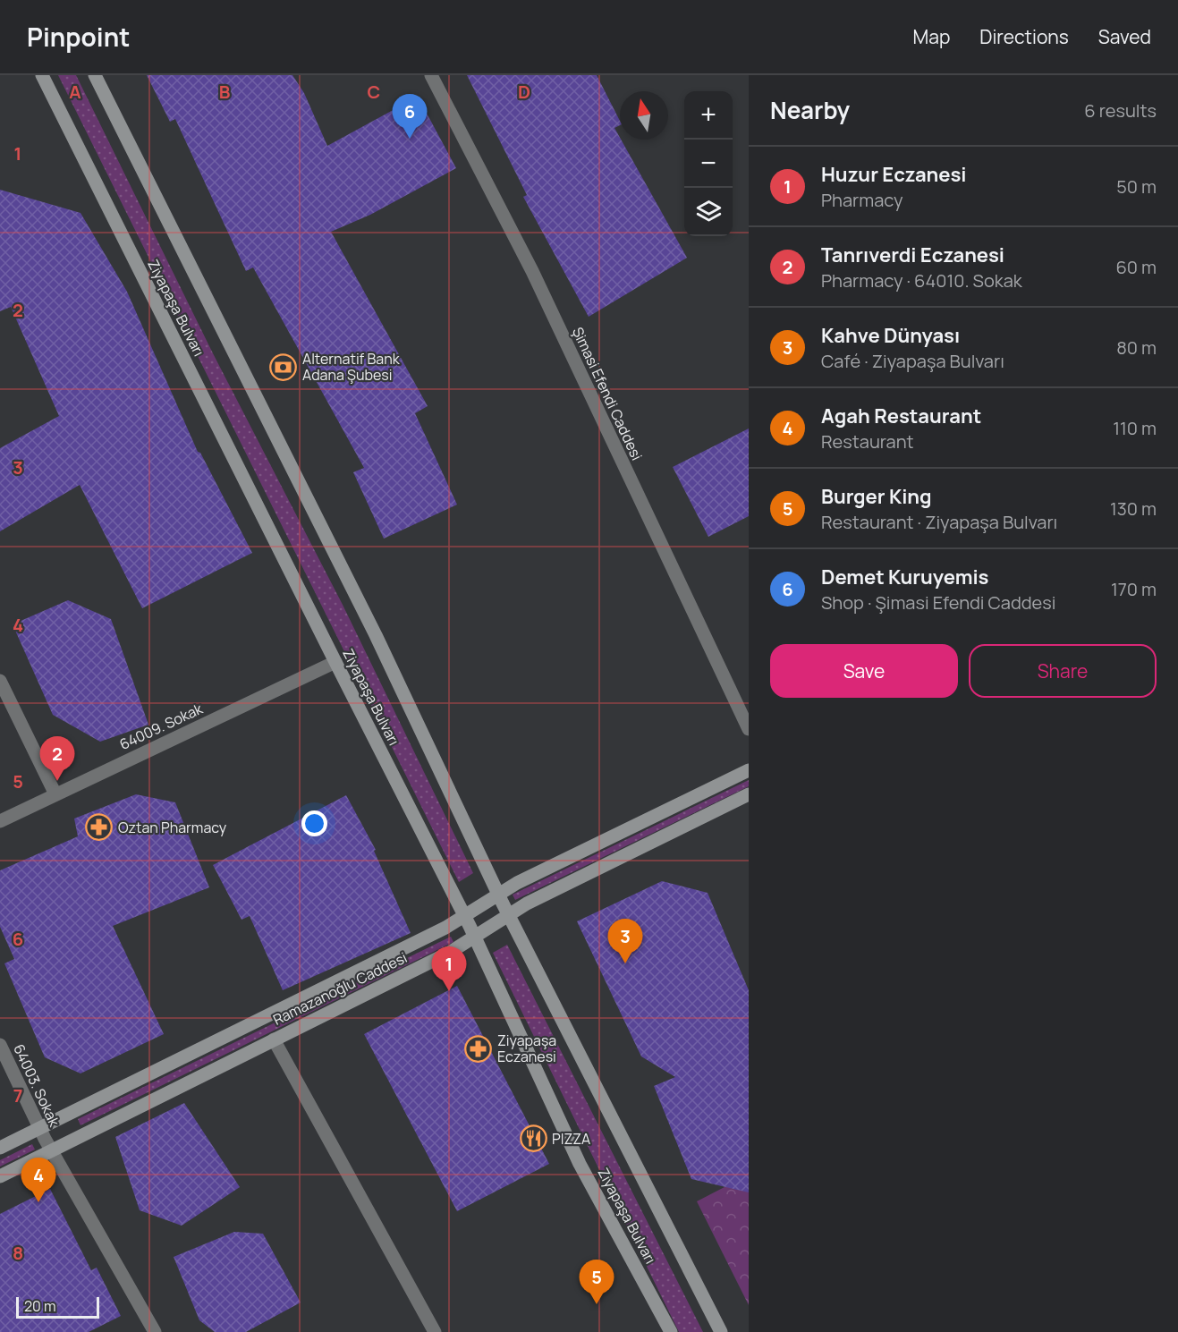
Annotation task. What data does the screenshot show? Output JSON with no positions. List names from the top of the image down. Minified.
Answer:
{"streets":{"main road":["Ziyapaşa Bulvarı","Ramazanoğlu Caddesi"],"street":["Şimasi Efendi Caddesi","64009. Sokak","64003. Sokak"]},"crossings":[["Ziyapaşa Bulvarı","64009. Sokak"],["Ziyapaşa Bulvarı","Ramazanoğlu Caddesi"],["Ramazanoğlu Caddesi","64003. Sokak"]],"places":{"bank":["Alternatif Bank Adana Şubesi"],"pharmacy":["Oztan Pharmacy","Ziyapaşa Eczanesi"],"restaurant":["PIZZA"]},"scale_bar":"20 m","north":"top","page":{"header":"Pinpoint","nav":["Map","Directions","Saved"],"heading":["Nearby","6 results"],"map_buttons":["+","−"],"pins":["6","2","3","1","4","5"],"list":[{"mark":"1","name":"Huzur Eczanesi","note":"Pharmacy","value":"50 m"},{"mark":"2","name":"Tanrıverdi Eczanesi","note":"Pharmacy · 64010. Sokak","value":"60 m"},{"mark":"3","name":"Kahve Dünyası","note":"Café · Ziyapaşa Bulvarı","value":"80 m"},{"mark":"4","name":"Agah Restaurant","note":"Restaurant","value":"110 m"},{"mark":"5","name":"Burger King","note":"Restaurant · Ziyapaşa Bulvarı","value":"130 m"},{"mark":"6","name":"Demet Kuruyemis","note":"Shop · Şimasi Efendi Caddesi","value":"170 m"}],"buttons":["Save","Share"],"scale":"20 m"},"grid":{"columns":["A","B","C","D"],"rows":["1","2","3","4","5","6","7","8"]}}
